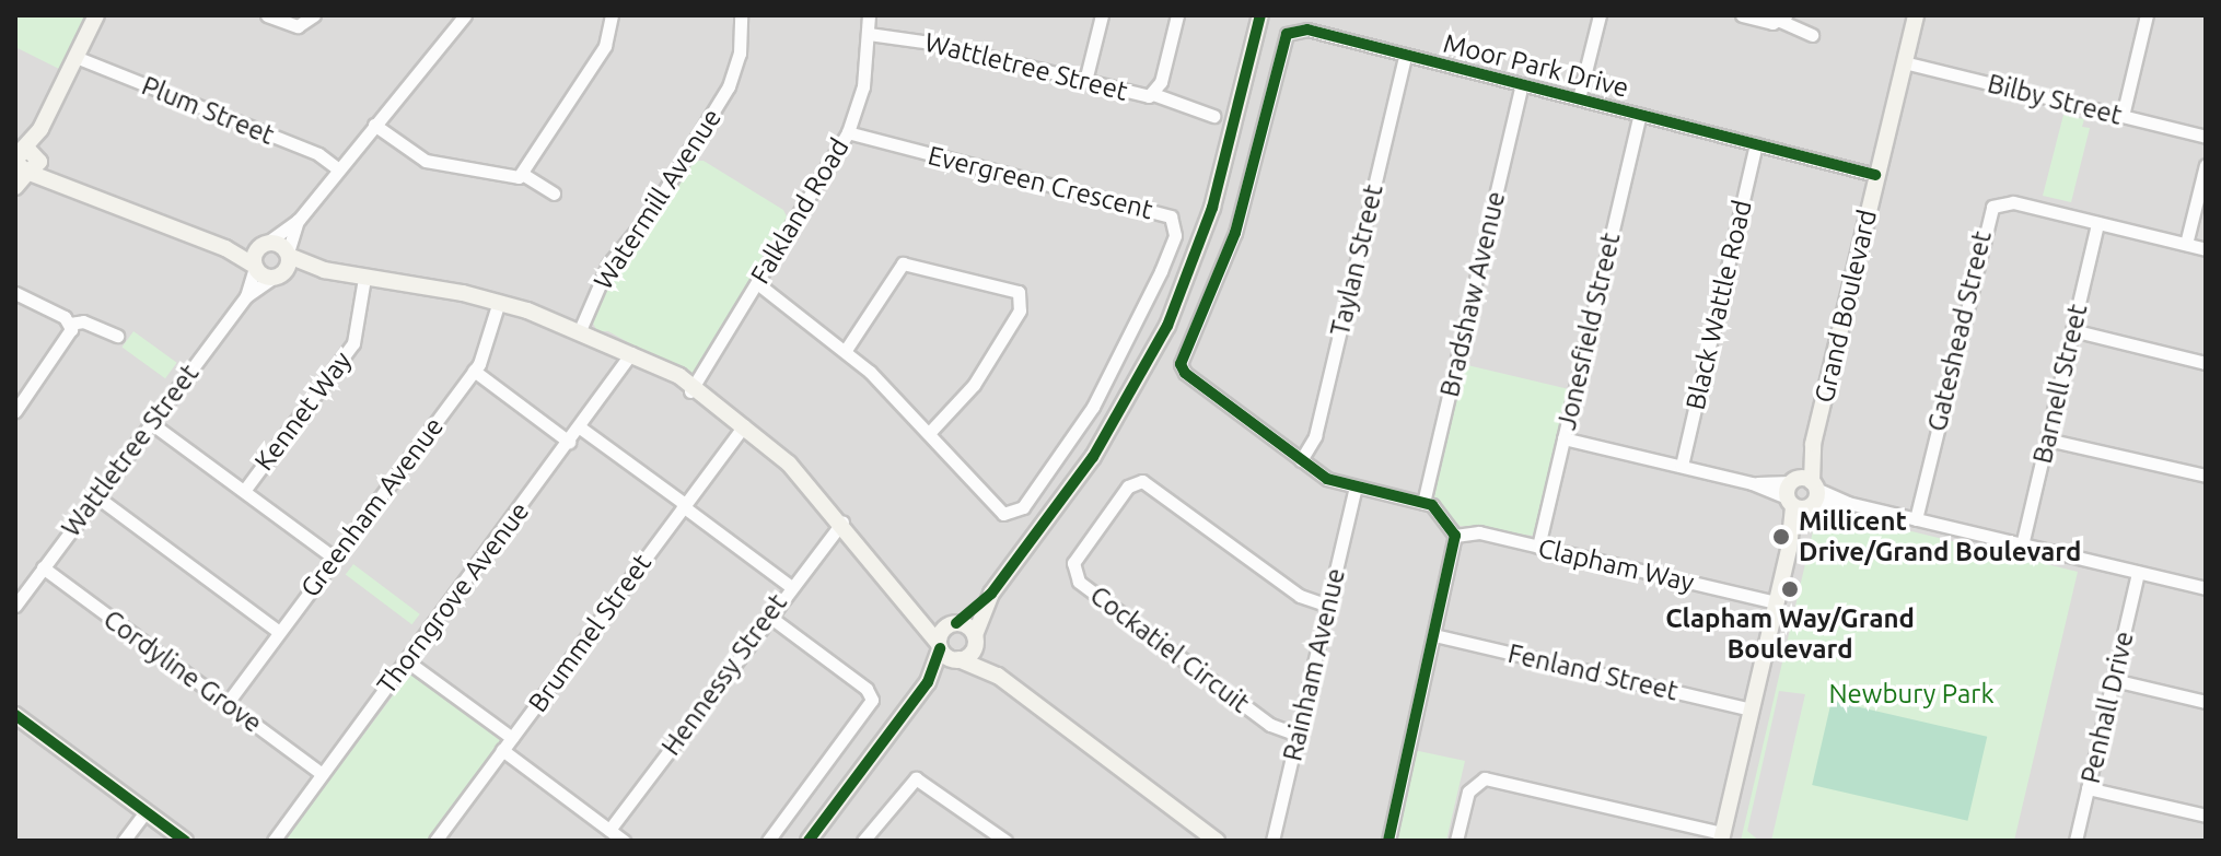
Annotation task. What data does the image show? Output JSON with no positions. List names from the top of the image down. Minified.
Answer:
{"streets":{"street":["Moor Park Drive","Wattletree Street","Bilby Street","Plum Street","Evergreen Crescent","Watermill Avenue","Falkland Road","Taylan Street","Bradshaw Avenue","Black Wattle Road","Grand Boulevard","Jonesfield Street","Gateshead Street","Barnell Street","Kennet Way","Greenham Avenue","Clapham Way","Thorngrove Avenue","Brummel Street","Cockatiel Circuit","Rainham Avenue","Cordyline Grove","Fenland Street","Hennessy Street","Penhall Drive"]},"crossings":[["Moor Park Drive","Taylan Street"],["Moor Park Drive","Bradshaw Avenue"],["Moor Park Drive","Black Wattle Road"],["Moor Park Drive","Grand Boulevard"],["Moor Park Drive","Jonesfield Street"],["Moor Park Drive","Rainham Avenue"],["Wattletree Street","Falkland Road"],["Wattletree Street","Cordyline Grove"],["Bilby Street","Grand Boulevard"],["Evergreen Crescent","Falkland Road"],["Grand Boulevard","Clapham Way"],["Grand Boulevard","Fenland Street"],["Jonesfield Street","Clapham Way"],["Gateshead Street","Barnell Street"],["Greenham Avenue","Cordyline Grove"],["Thorngrove Avenue","Cordyline Grove"],["Cockatiel Circuit","Rainham Avenue"]],"parks":["Newbury Park"],"places":["Millicent Drive/Grand Boulevard","Clapham Way/Grand Boulevard"]}
